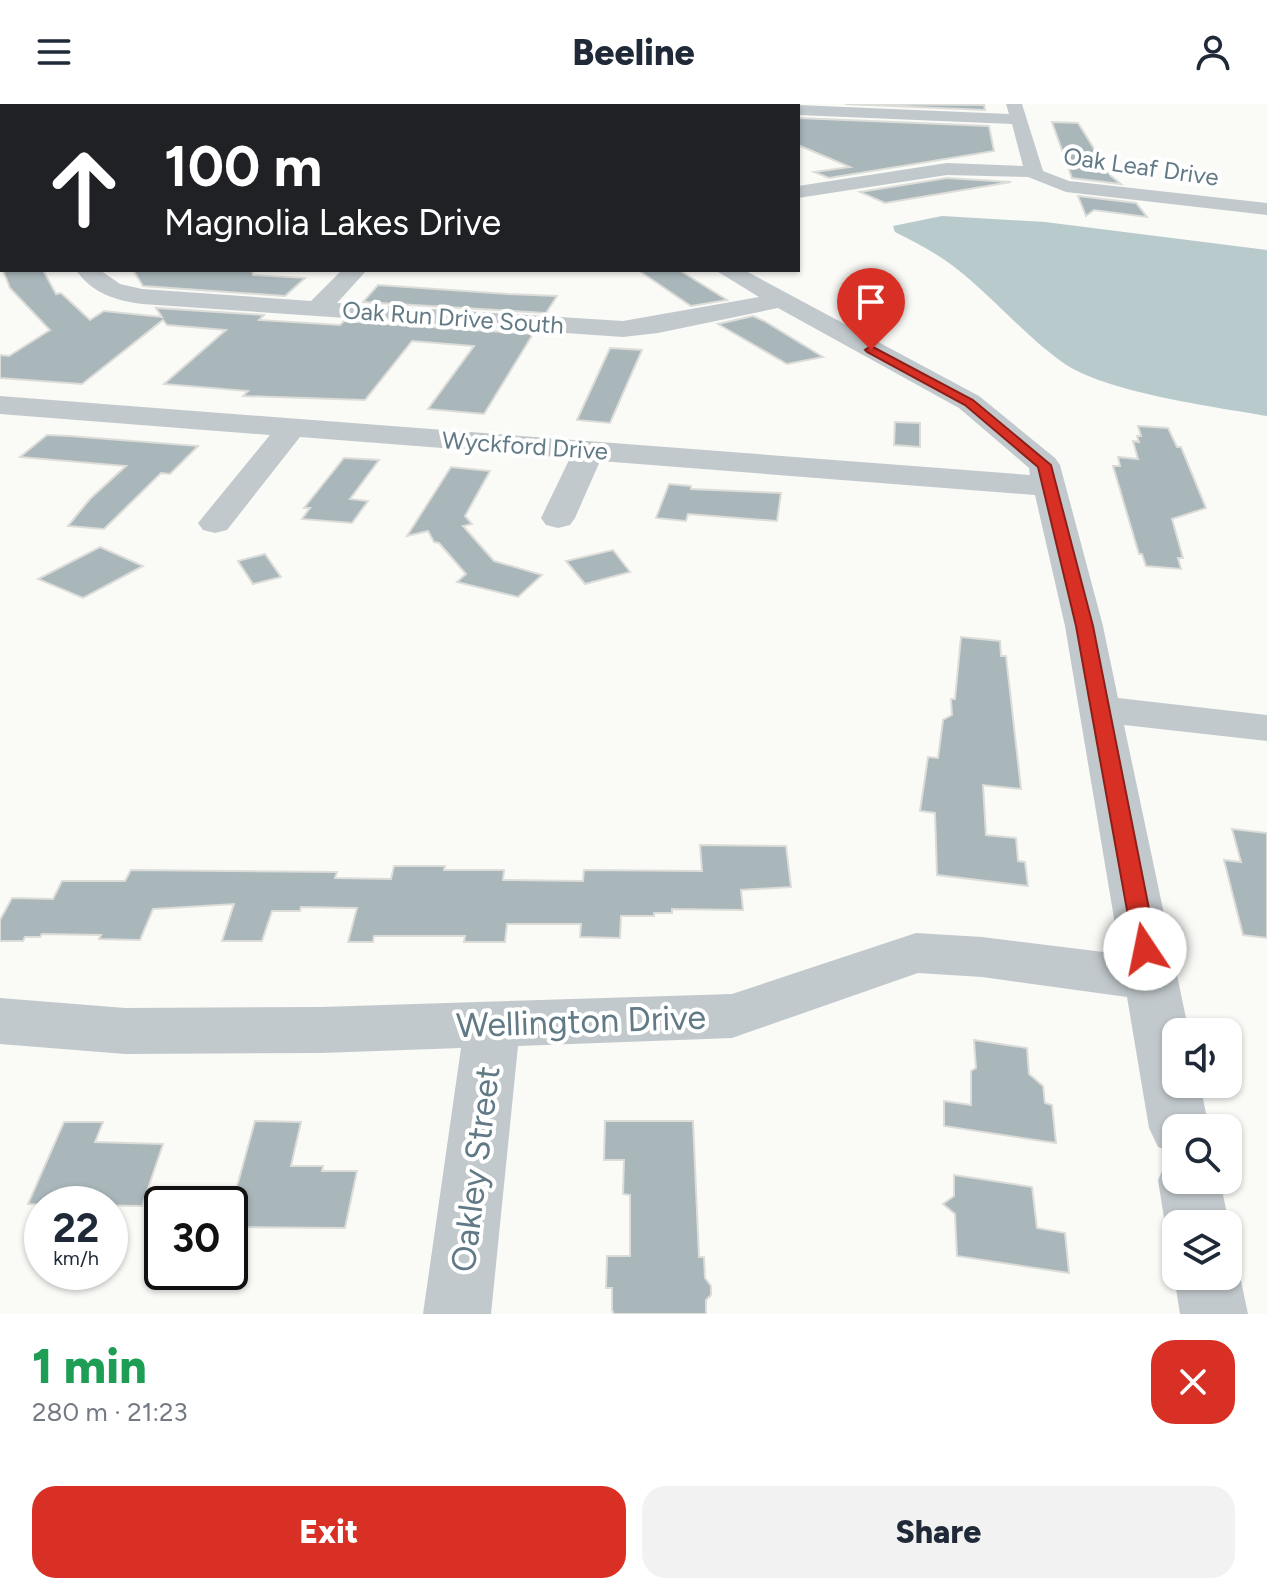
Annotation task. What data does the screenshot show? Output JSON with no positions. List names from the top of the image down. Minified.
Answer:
{"streets":{"street":["Oak Leaf Drive","Oak Run Drive South","Wyckford Drive","Wellington Drive","Oakley Street"]},"crossings":[["Wellington Drive","Oakley Street"]],"page":{"header":"Beeline","turn":["100 m","Magnolia Lakes Drive"],"speed":"22 km/h","limit":"30","heading":["1 min","280 m · 21:23"],"buttons":["Exit","Share"]}}
